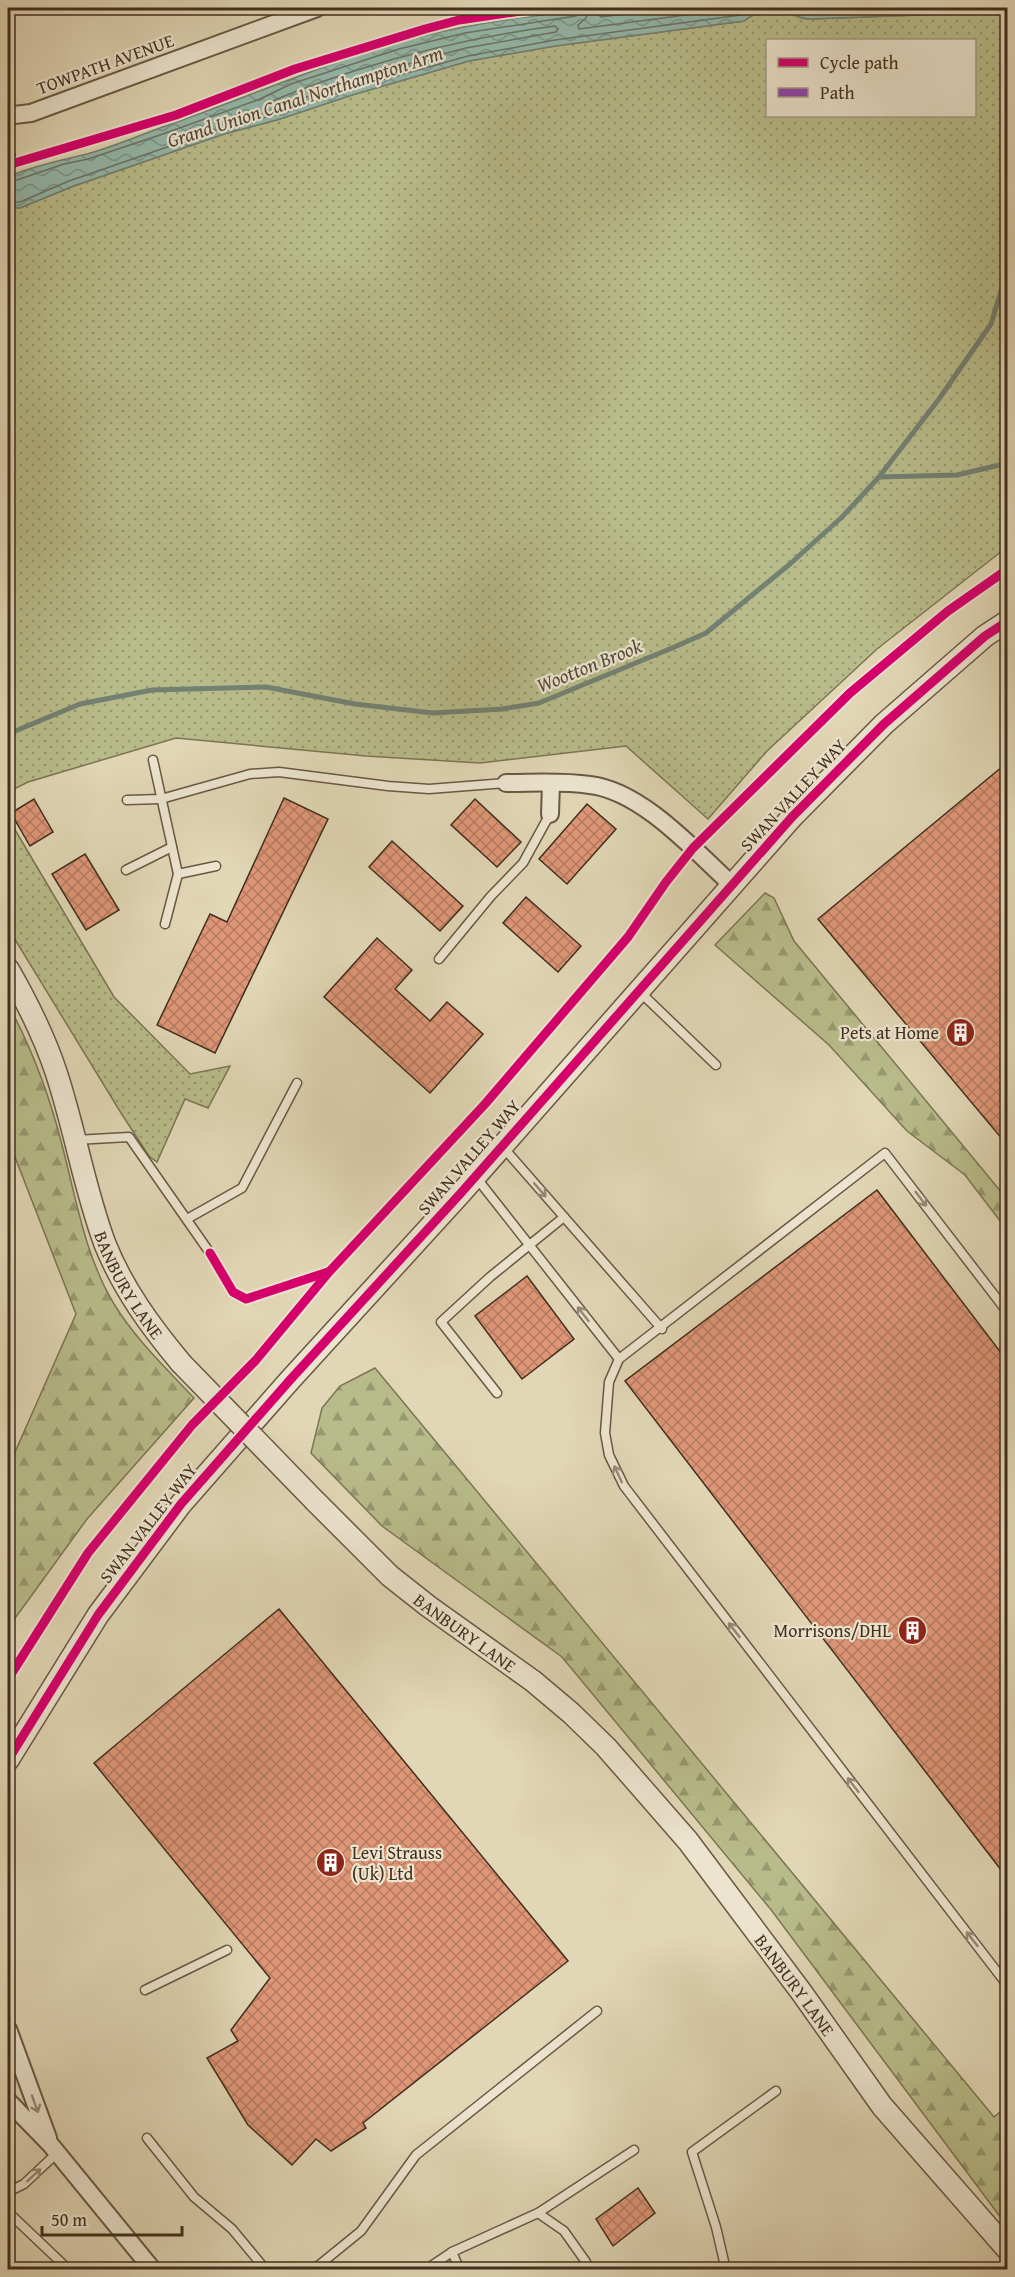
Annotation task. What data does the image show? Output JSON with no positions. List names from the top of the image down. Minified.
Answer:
{"streets":{"street":["TOWPATH AVENUE","SWAN VALLEY WAY","BANBURY LANE"]},"water":["Grand Union Canal Northampton Arm","Wootton Brook"],"places":{"building":["Pets at Home","Morrisons/DHL","Levi Strauss (Uk) Ltd"]},"legend":["Cycle path","Path"],"scale_bar":"50 m"}
